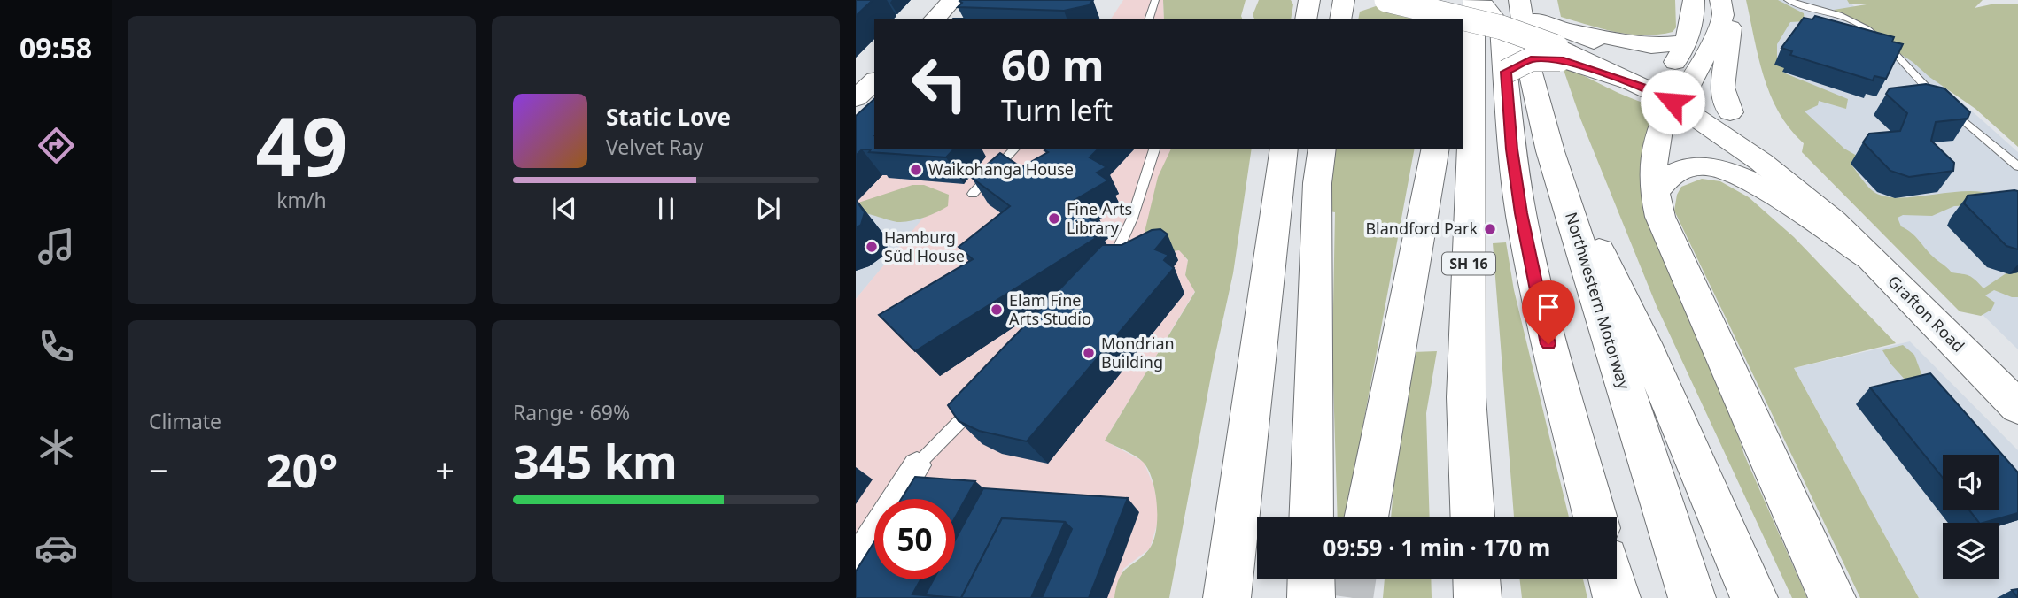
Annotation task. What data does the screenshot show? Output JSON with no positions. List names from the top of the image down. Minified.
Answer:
{"streets":{"main road":["SH 16","Northwestern Motorway","Grafton Road"]},"places":["Waikohanga House","Fine Arts Library","Blandford Park","Hamburg Süd House","Elam Fine Arts Studio","Mondrian Building"],"page":{"tabs":"09:58","tile":[["49","km/h"],"Climate",["Range · 69%","345 km"]],"turn":["60 m","Turn left"],"song":["Static Love","Velvet Ray"],"heat":["−","20°","+"],"limit":"50","trip":"09:59 · 1 min · 170 m"}}
